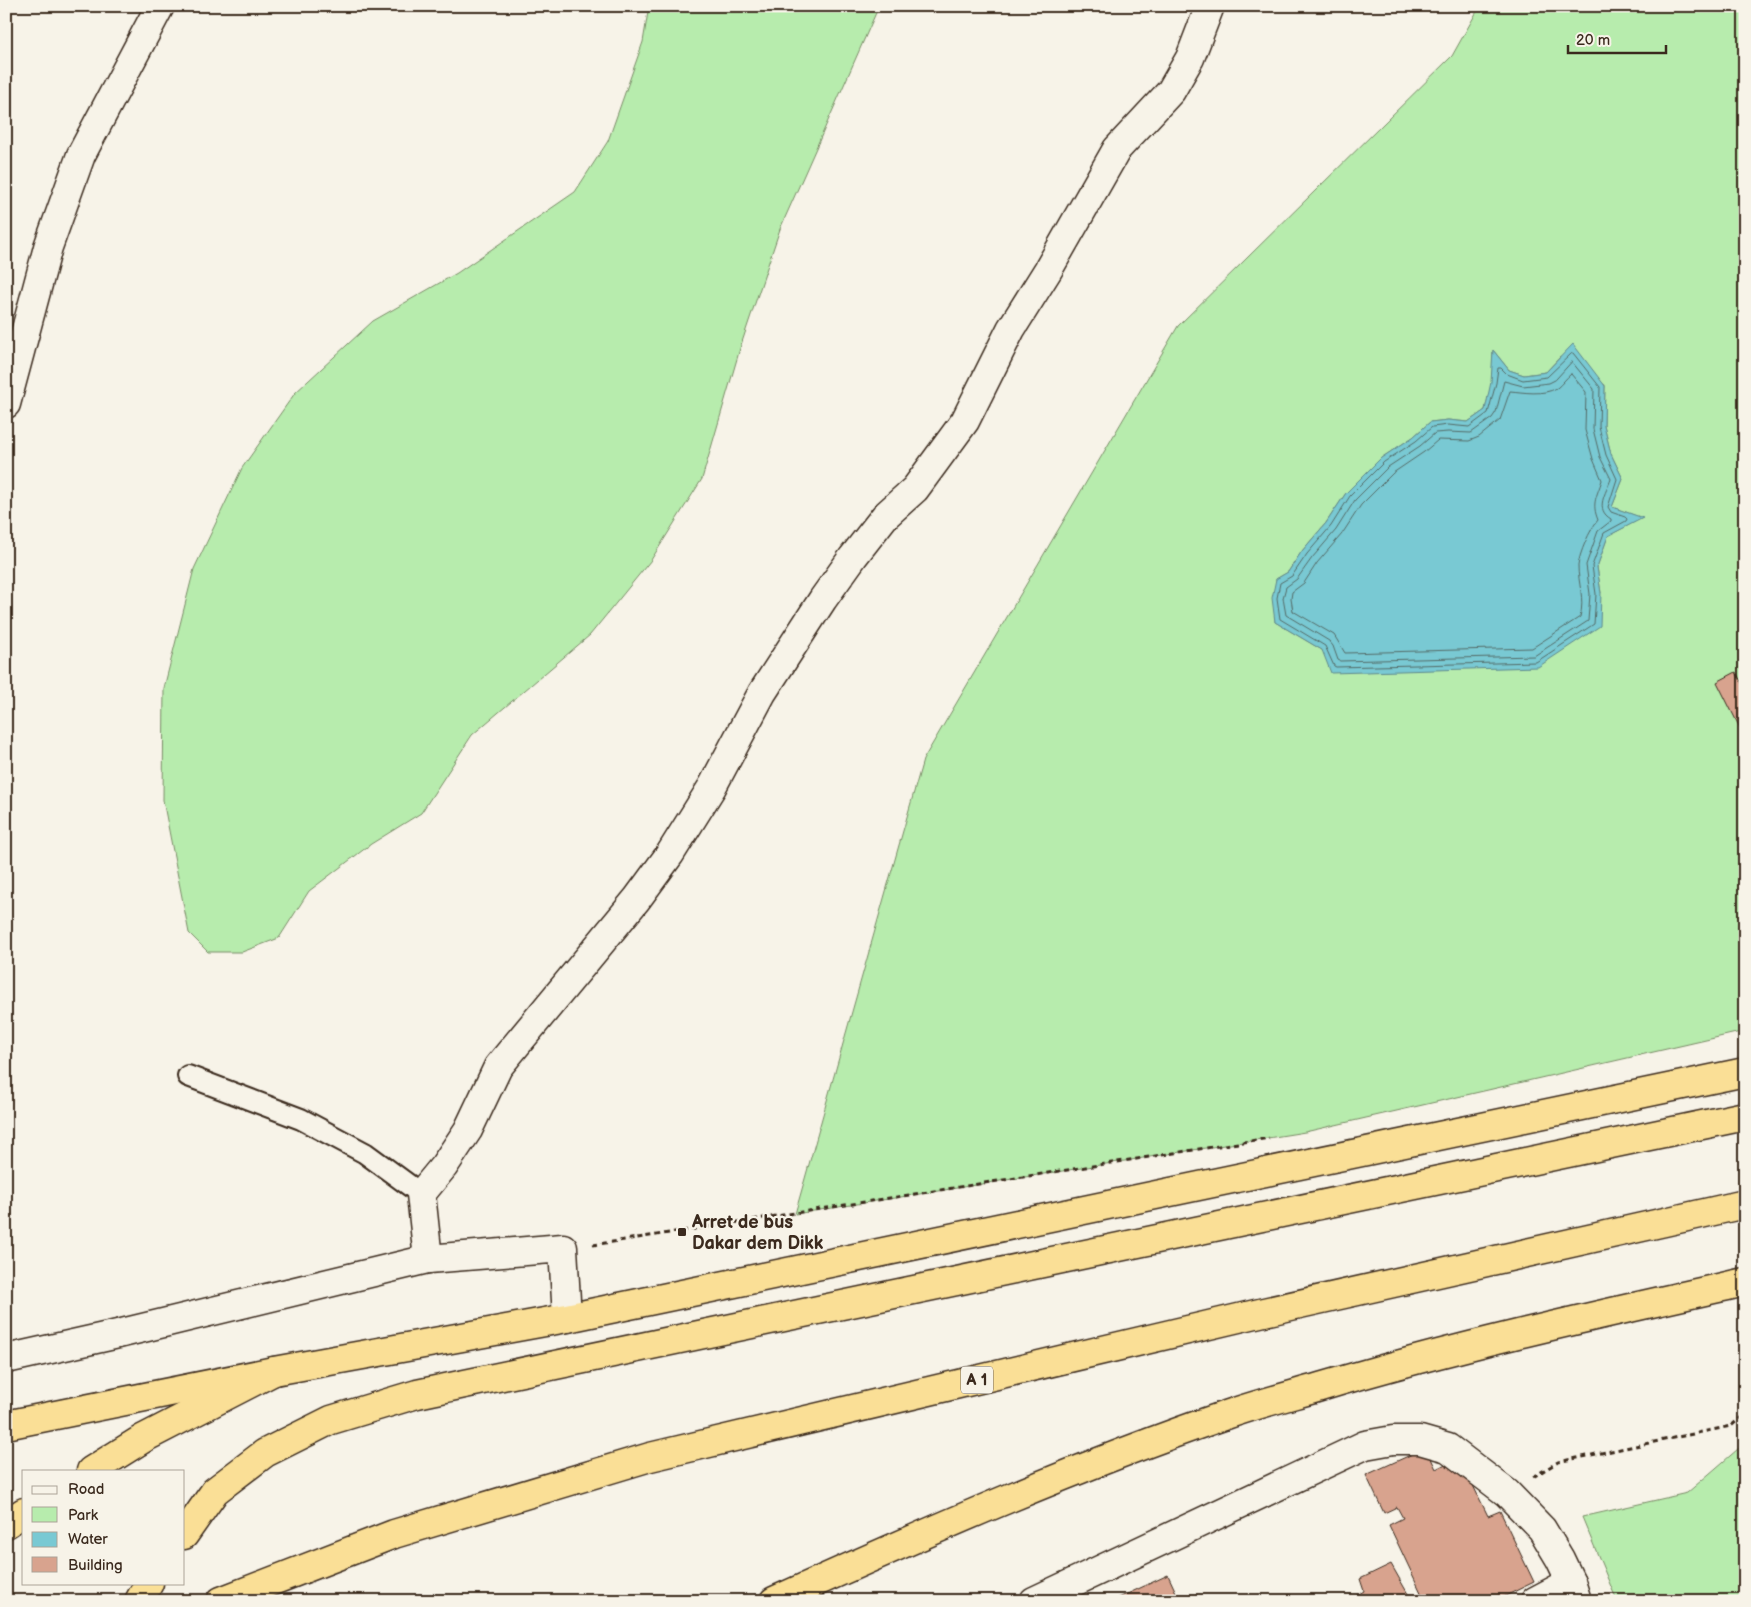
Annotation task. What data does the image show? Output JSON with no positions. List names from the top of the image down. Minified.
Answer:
{"streets":{"highway":["A 1"]},"places":{"transit":["Arret de bus Dakar dem Dikk"]},"legend":["Road","Park","Water","Building"],"scale_bar":"20 m"}
